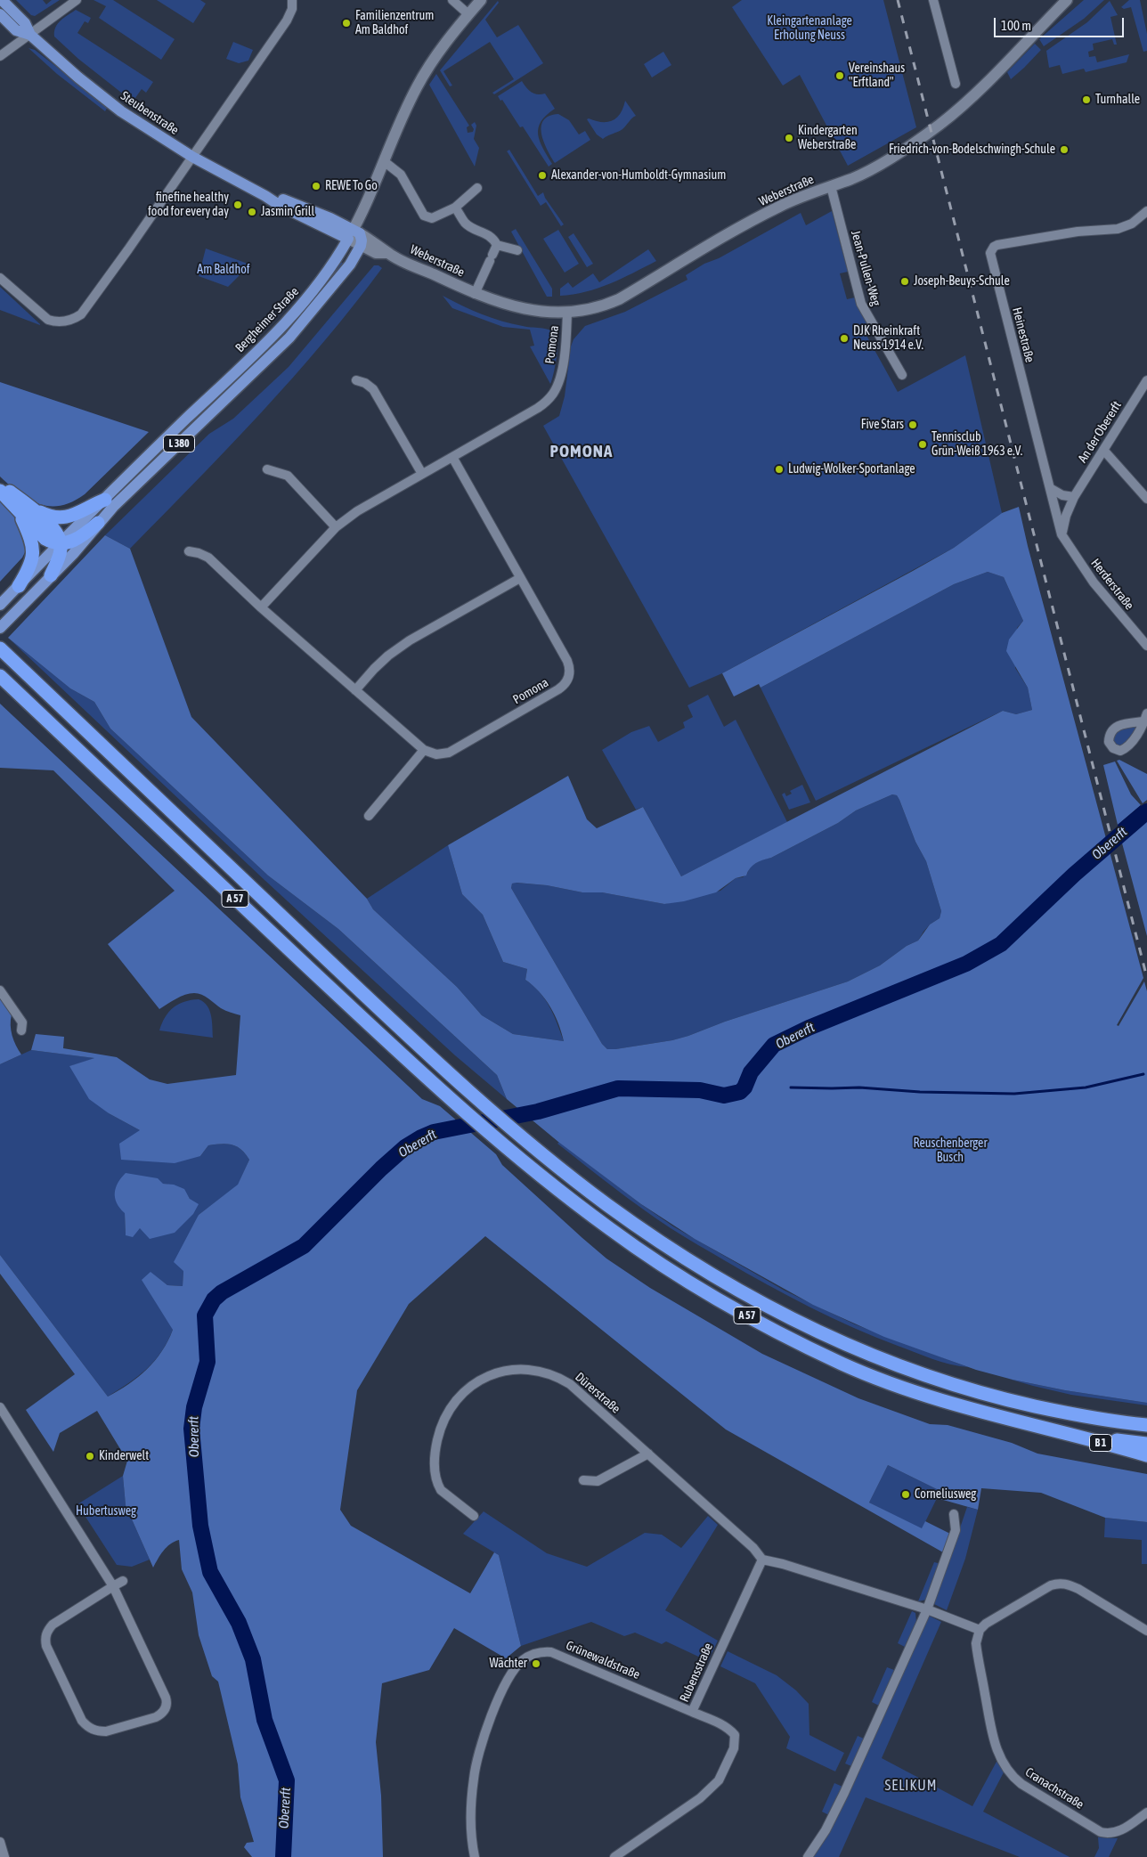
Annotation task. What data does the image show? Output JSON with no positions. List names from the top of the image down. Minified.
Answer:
{"streets":{"highway":["A 57","B 1"],"main road":["Steubenstraße","Weberstraße","Bergheimer Straße","L 380"],"street":["Jean-Pullen-Weg","Heinestraße","Pomona","An der Obererft","Herderstraße","Dürerstraße","Grünewaldstraße","Rubensstraße","Cranachstraße"]},"crossings":[["Steubenstraße","Weberstraße"],["Steubenstraße","Bergheimer Straße"],["Weberstraße","Jean-Pullen-Weg"],["Weberstraße","Bergheimer Straße"],["Weberstraße","Pomona"],["Weberstraße","L 380"],["Heinestraße","An der Obererft"],["Heinestraße","Herderstraße"],["An der Obererft","Herderstraße"],["A 57","B 1"],["Dürerstraße","Rubensstraße"],["Grünewaldstraße","Rubensstraße"]],"districts":["POMONA","SELIKUM"],"water":["Obererft"],"parks":["Kleingartenanlage Erholung Neuss","Am Baldhof","Reuschenberger Busch","Hubertusweg"],"places":["Familienzentrum Am Baldhof","Vereinshaus \"Erftland\"","Turnhalle","Kindergarten Weberstraße","Friedrich-von-Bodelschwingh-Schule","Alexander-von-Humboldt-Gymnasium","REWE To Go","finefine healthy food for every day","Jasmin Grill","Joseph-Beuys-Schule","DJK Rheinkraft Neuss 1914 e.V.","Five Stars","Tennisclub Grün-Weiß 1963 e.V.","Ludwig-Wolker-Sportanlage","Kinderwelt","Corneliusweg","Wächter"],"scale_bar":"100 m"}
